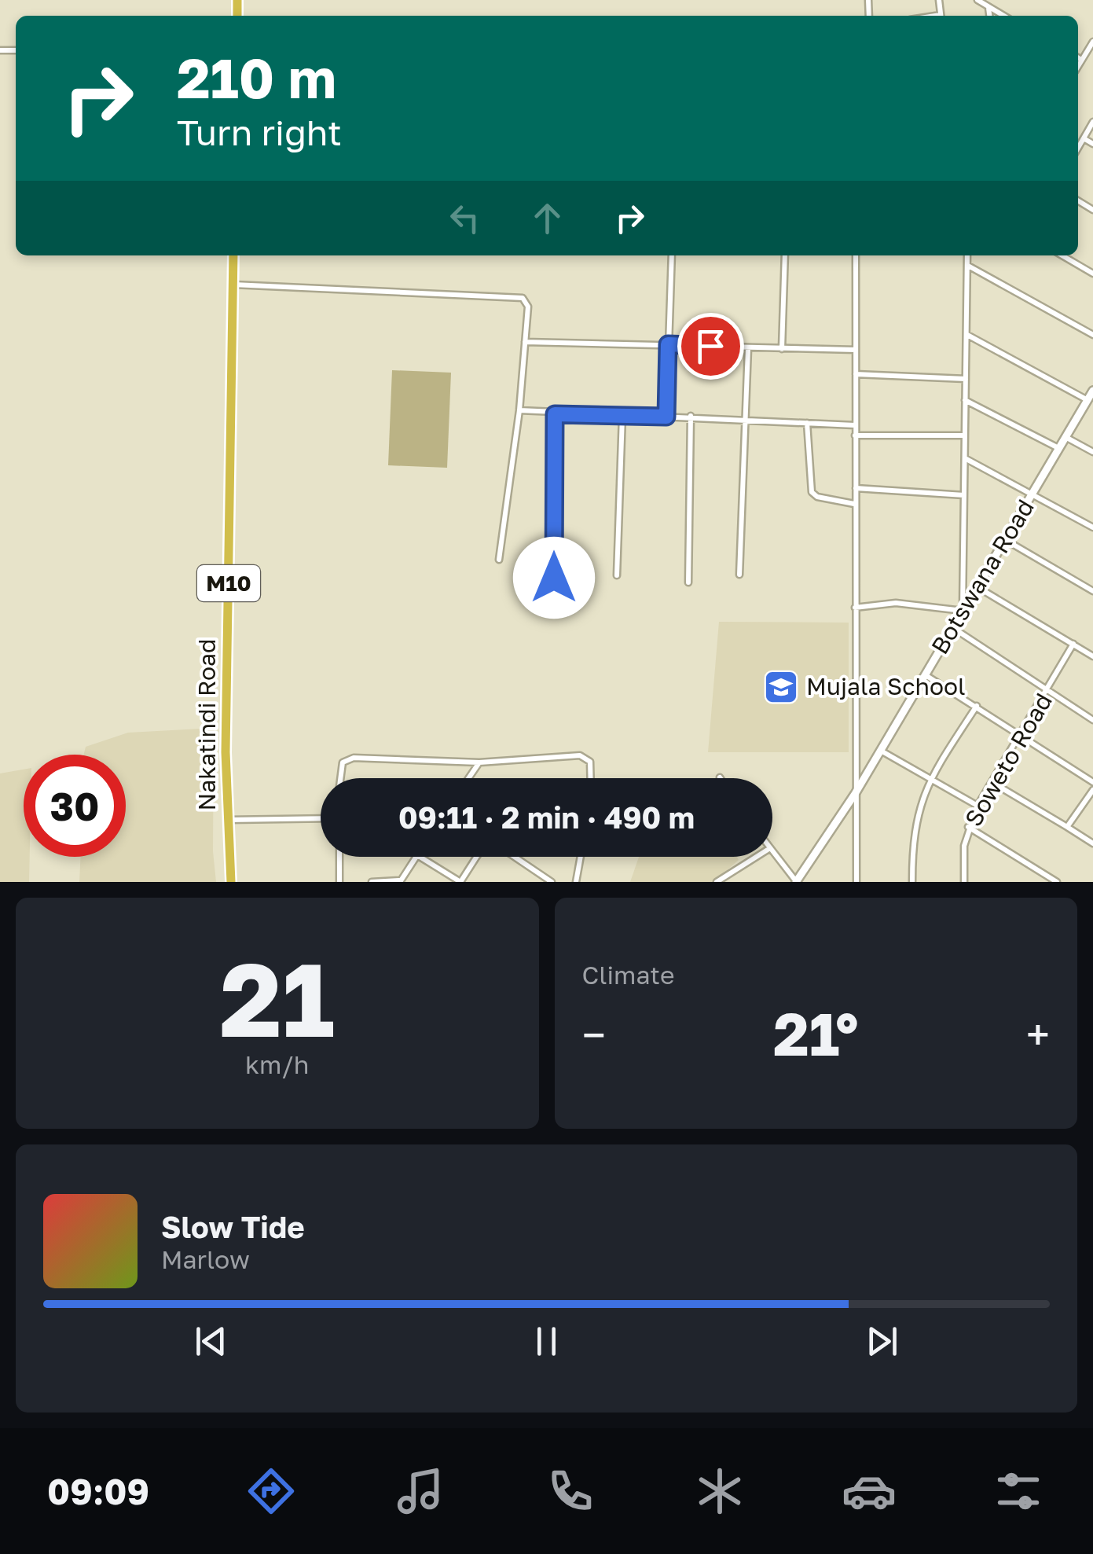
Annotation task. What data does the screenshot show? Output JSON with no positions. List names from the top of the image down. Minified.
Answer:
{"streets":{"highway":["M10","Nakatindi Road"],"street":["Botswana Road","Soweto Road"]},"crossings":[["M10","Nakatindi Road"]],"places":{"school or university":["Mujala School"]},"page":{"turn":["210 m","Turn right"],"limit":"30","trip":"09:11 · 2 min · 490 m","tile":[["21","km/h"],"Climate"],"heat":["−","21°","+"],"song":["Slow Tide","Marlow"],"tabs":"09:09"}}
